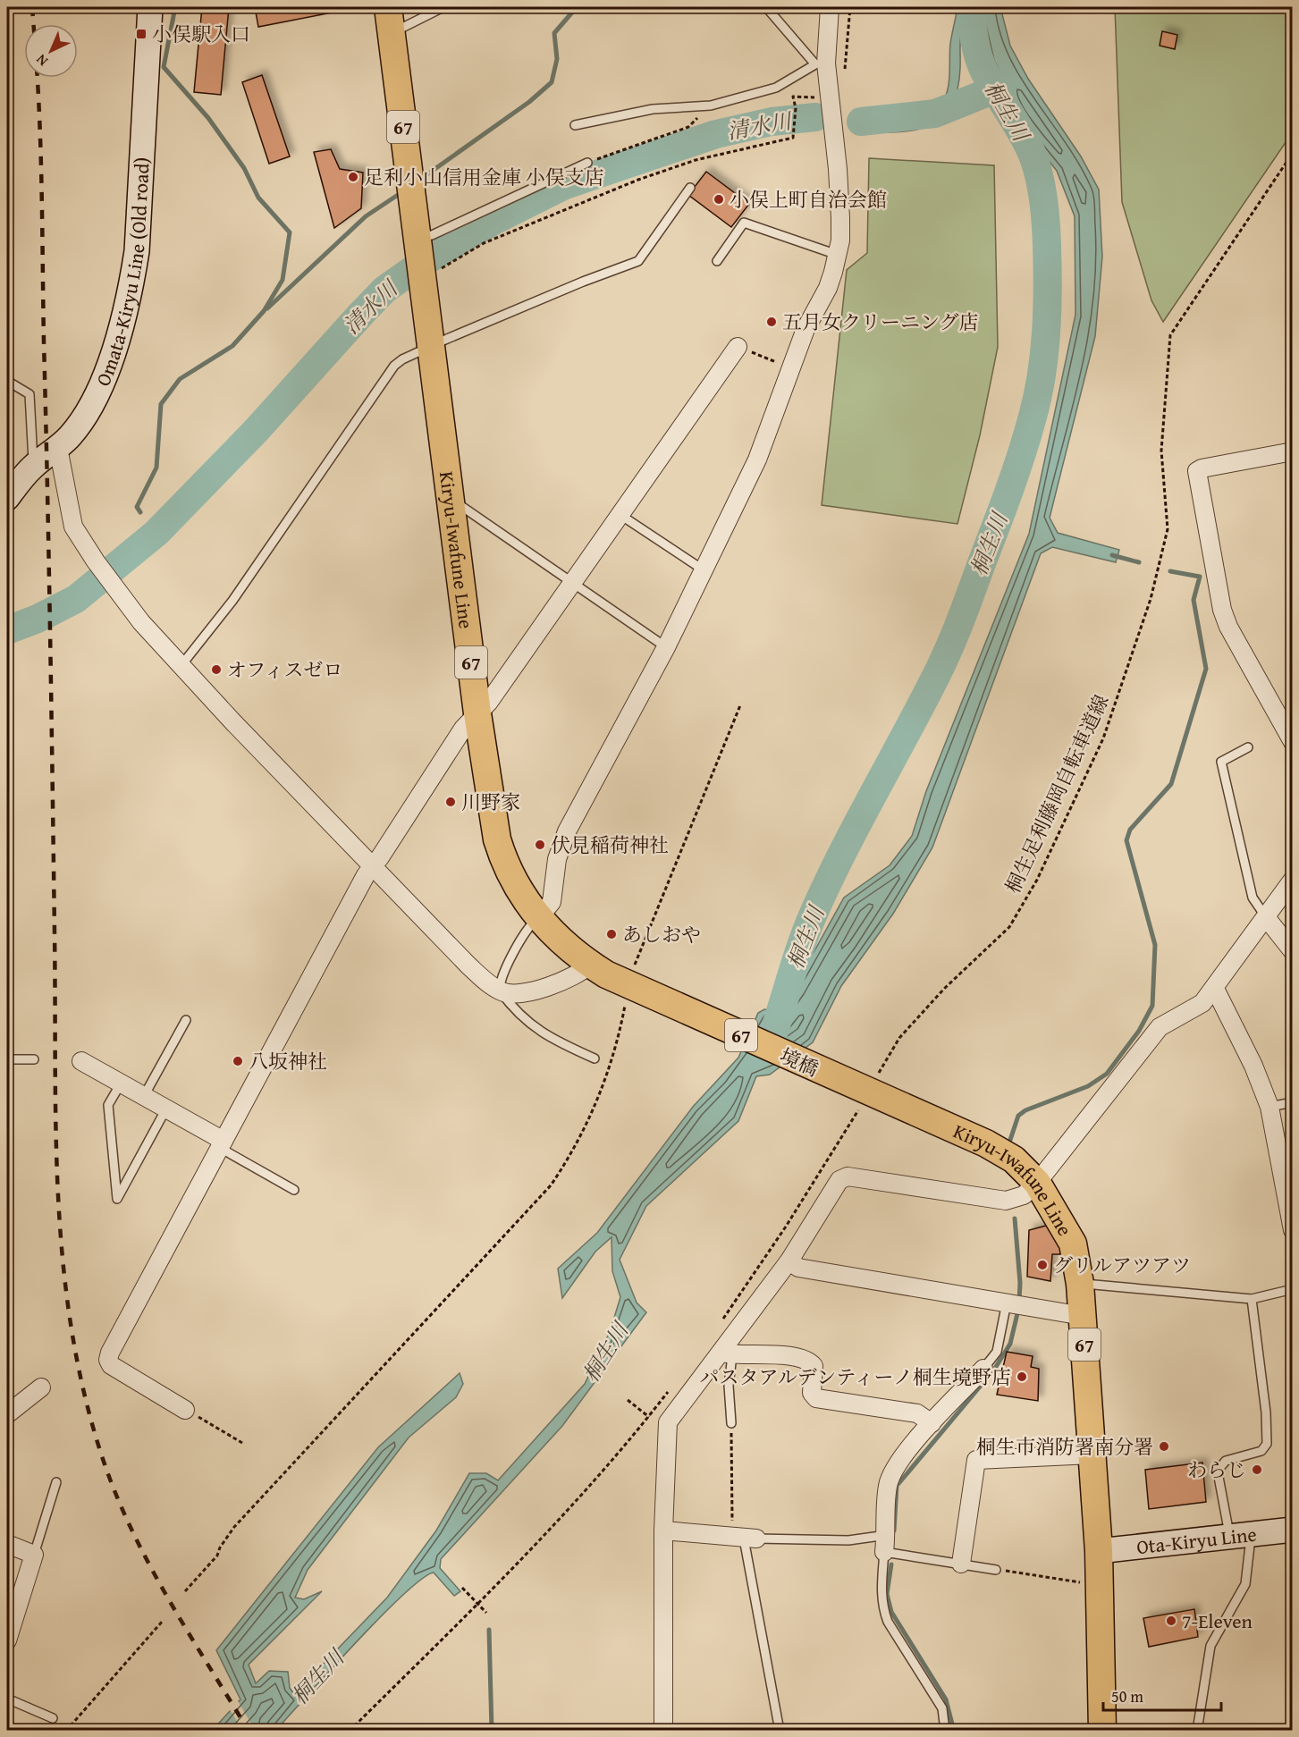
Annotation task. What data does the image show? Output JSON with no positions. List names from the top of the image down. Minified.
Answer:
{"streets":{"main road":["67","Kiryu-Iwafune Line","境橋"],"street":["Omata-Kiryu Line (Old road)","Ota-Kiryu Line"],"path":["桐生足利藤岡自転車道線"]},"crossings":[["67","Kiryu-Iwafune Line"],["Kiryu-Iwafune Line","境橋"],["Kiryu-Iwafune Line","Ota-Kiryu Line"]],"water":["桐生川","清水川"],"places":{"transit":["小俣駅入口"],"other":["足利小山信用金庫 小俣支店","小俣上町自治会館","五月女クリーニング店","オフィスゼロ","川野家","伏見稲荷神社","あしおや","八坂神社","グリルアツアツ","パスタアルデンティーノ桐生境野店","桐生市消防署南分署","わらじ","7-Eleven"]},"scale_bar":"50 m","north":"bottom left"}
